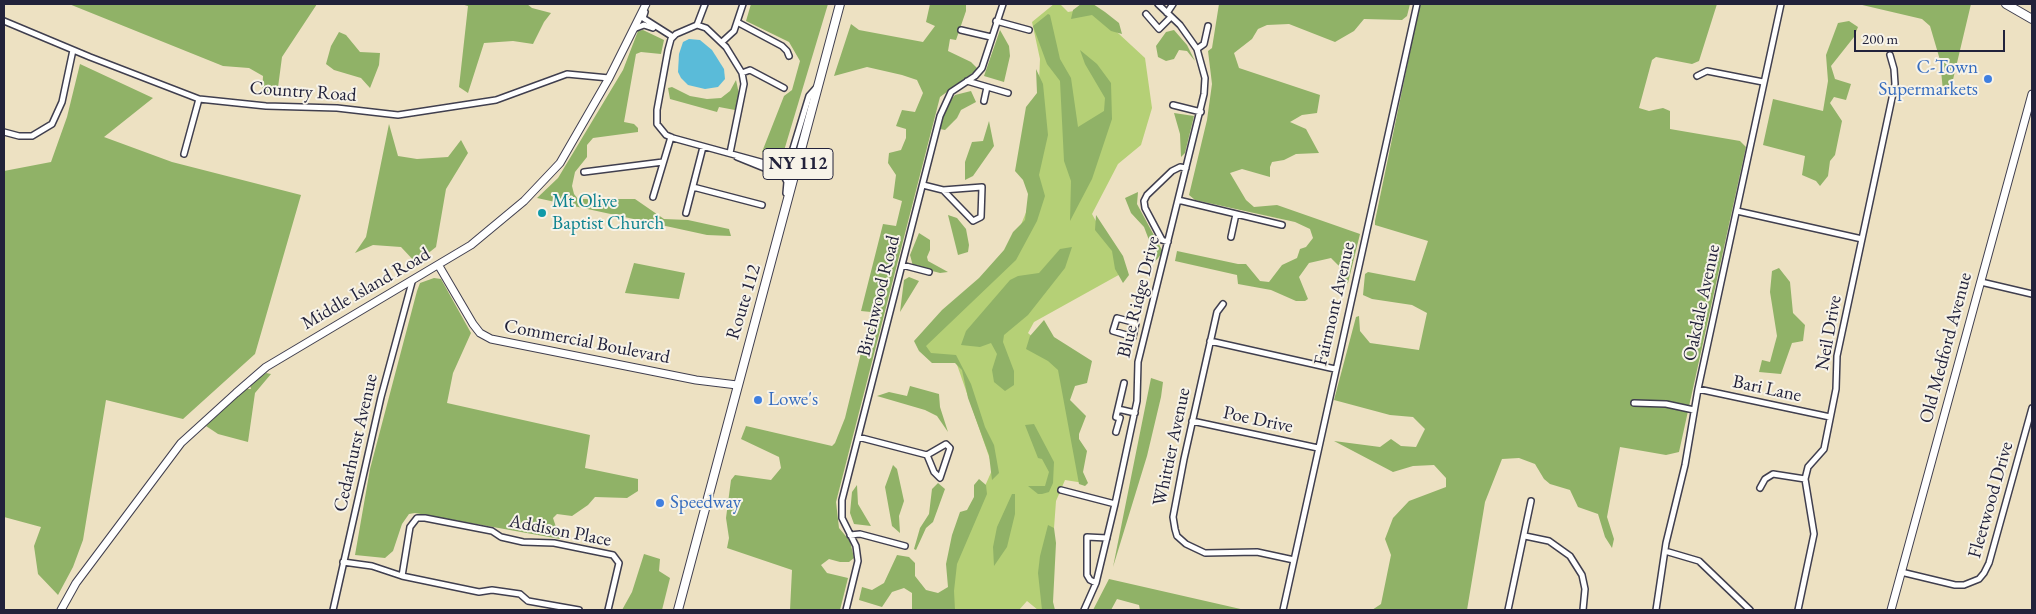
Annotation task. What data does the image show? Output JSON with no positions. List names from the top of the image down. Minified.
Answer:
{"streets":{"main road":["NY 112","Route 112"],"street":["Country Road","Middle Island Road","Birchwood Road","Blue Ridge Drive","Oakdale Avenue","Fairmont Avenue","Neil Drive","Commercial Boulevard","Old Medford Avenue","Bari Lane","Poe Drive","Cedarhurst Avenue","Whittier Avenue","Fleetwood Drive","Addison Place"]},"crossings":[["Country Road","Middle Island Road"],["Middle Island Road","Commercial Boulevard"],["Middle Island Road","Cedarhurst Avenue"],["Route 112","Commercial Boulevard"],["Oakdale Avenue","Bari Lane"],["Fairmont Avenue","Poe Drive"],["Fairmont Avenue","Whittier Avenue"],["Neil Drive","Bari Lane"],["Old Medford Avenue","Fleetwood Drive"],["Poe Drive","Whittier Avenue"]],"places":["C‑Town Supermarkets","Mt Olive Baptist Church","Lowe's","Speedway"],"scale_bar":"200 m"}
